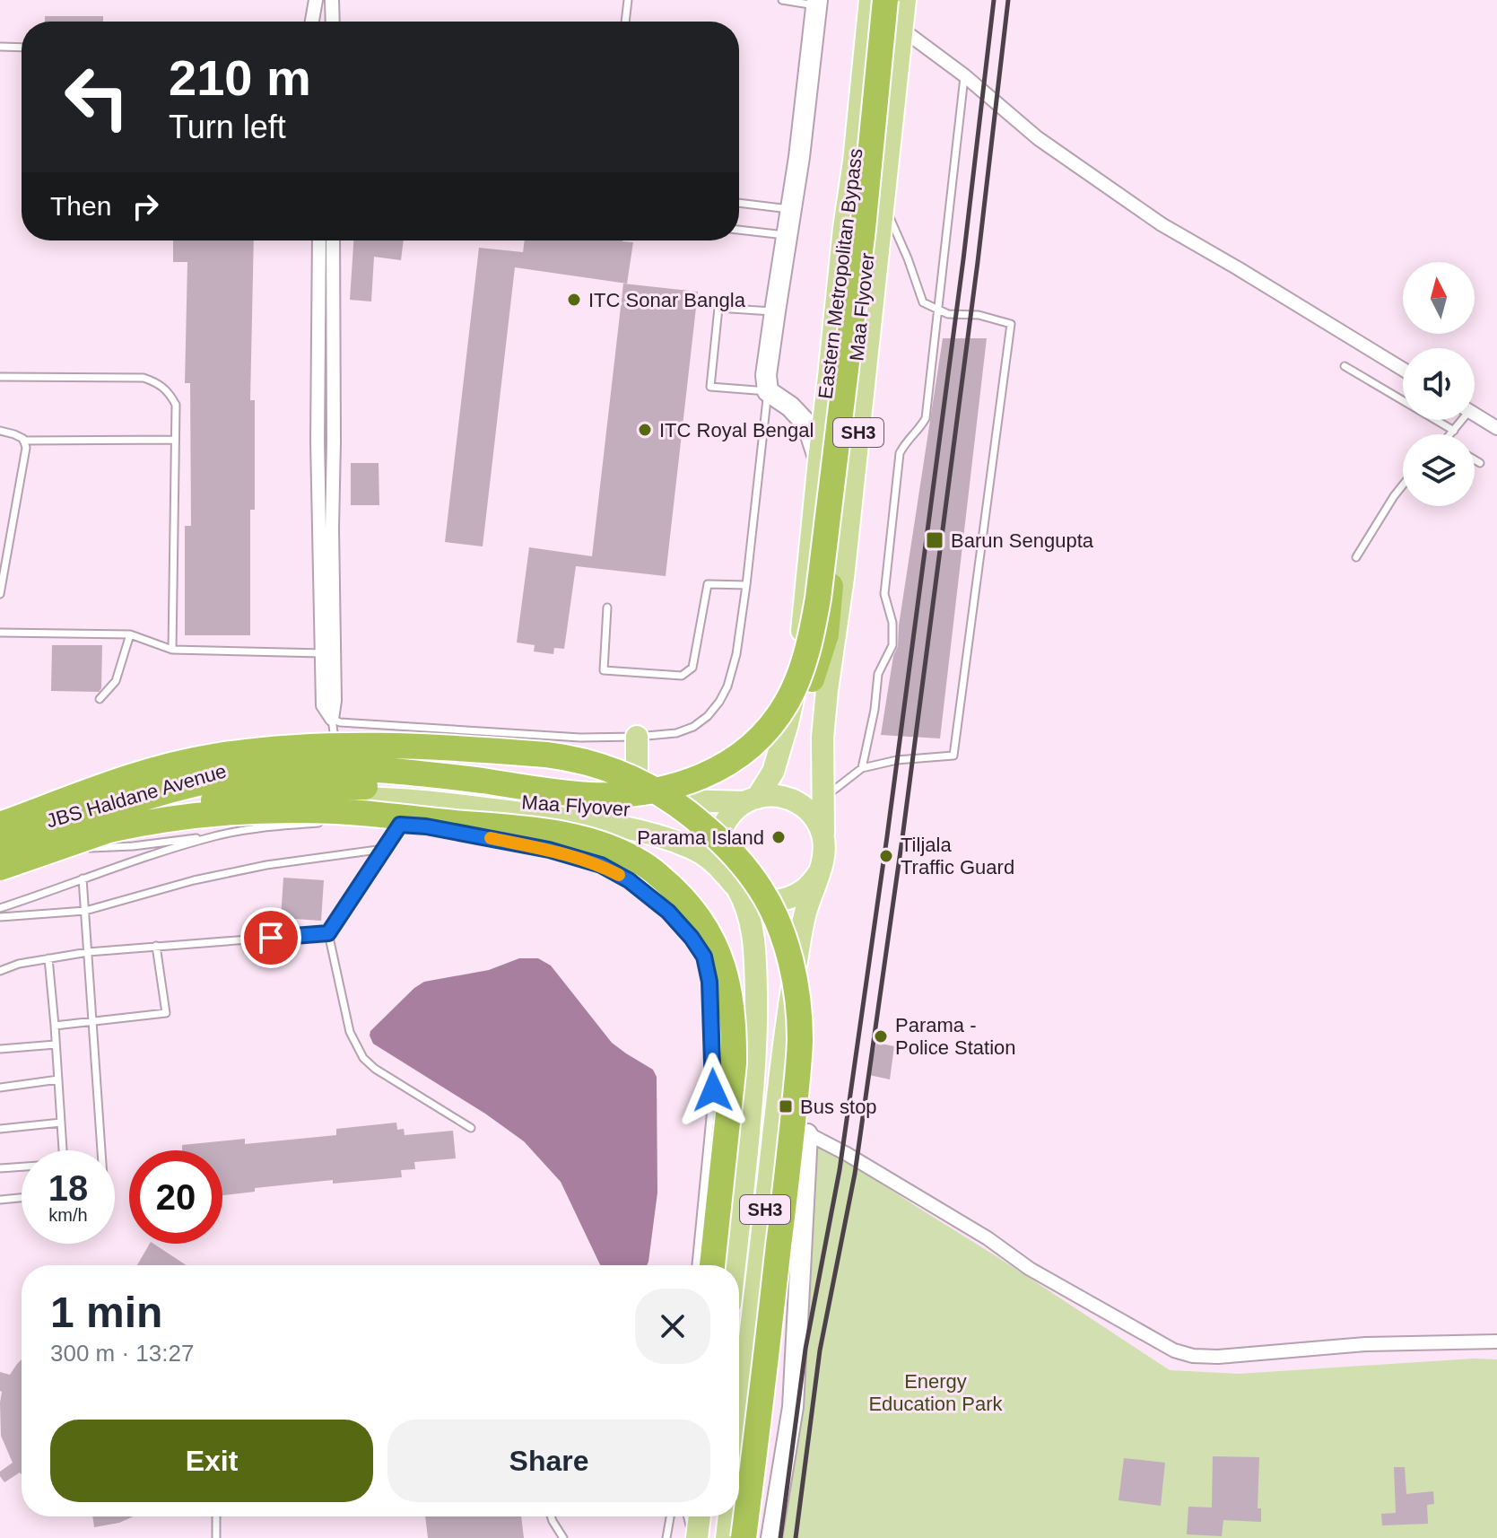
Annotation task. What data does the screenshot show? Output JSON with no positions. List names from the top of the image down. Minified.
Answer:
{"streets":{"highway":["Maa Flyover"],"main road":["Eastern Metropolitan Bypass","SH3","JBS Haldane Avenue"]},"crossings":[["Eastern Metropolitan Bypass","SH3"],["Eastern Metropolitan Bypass","JBS Haldane Avenue"],["SH3","JBS Haldane Avenue"]],"parks":["Energy Education Park"],"places":{"other":["ITC Sonar Bangla","ITC Royal Bengal","Parama Island","Tiljala Traffic Guard","Parama - Police Station"],"transit":["Barun Sengupta","Bus stop"]},"north":"top","page":{"turn":["210 m","Turn left"],"then":"Then","speed":"18 km/h","limit":"20","heading":["1 min","300 m · 13:27"],"buttons":["Exit","Share"]}}
